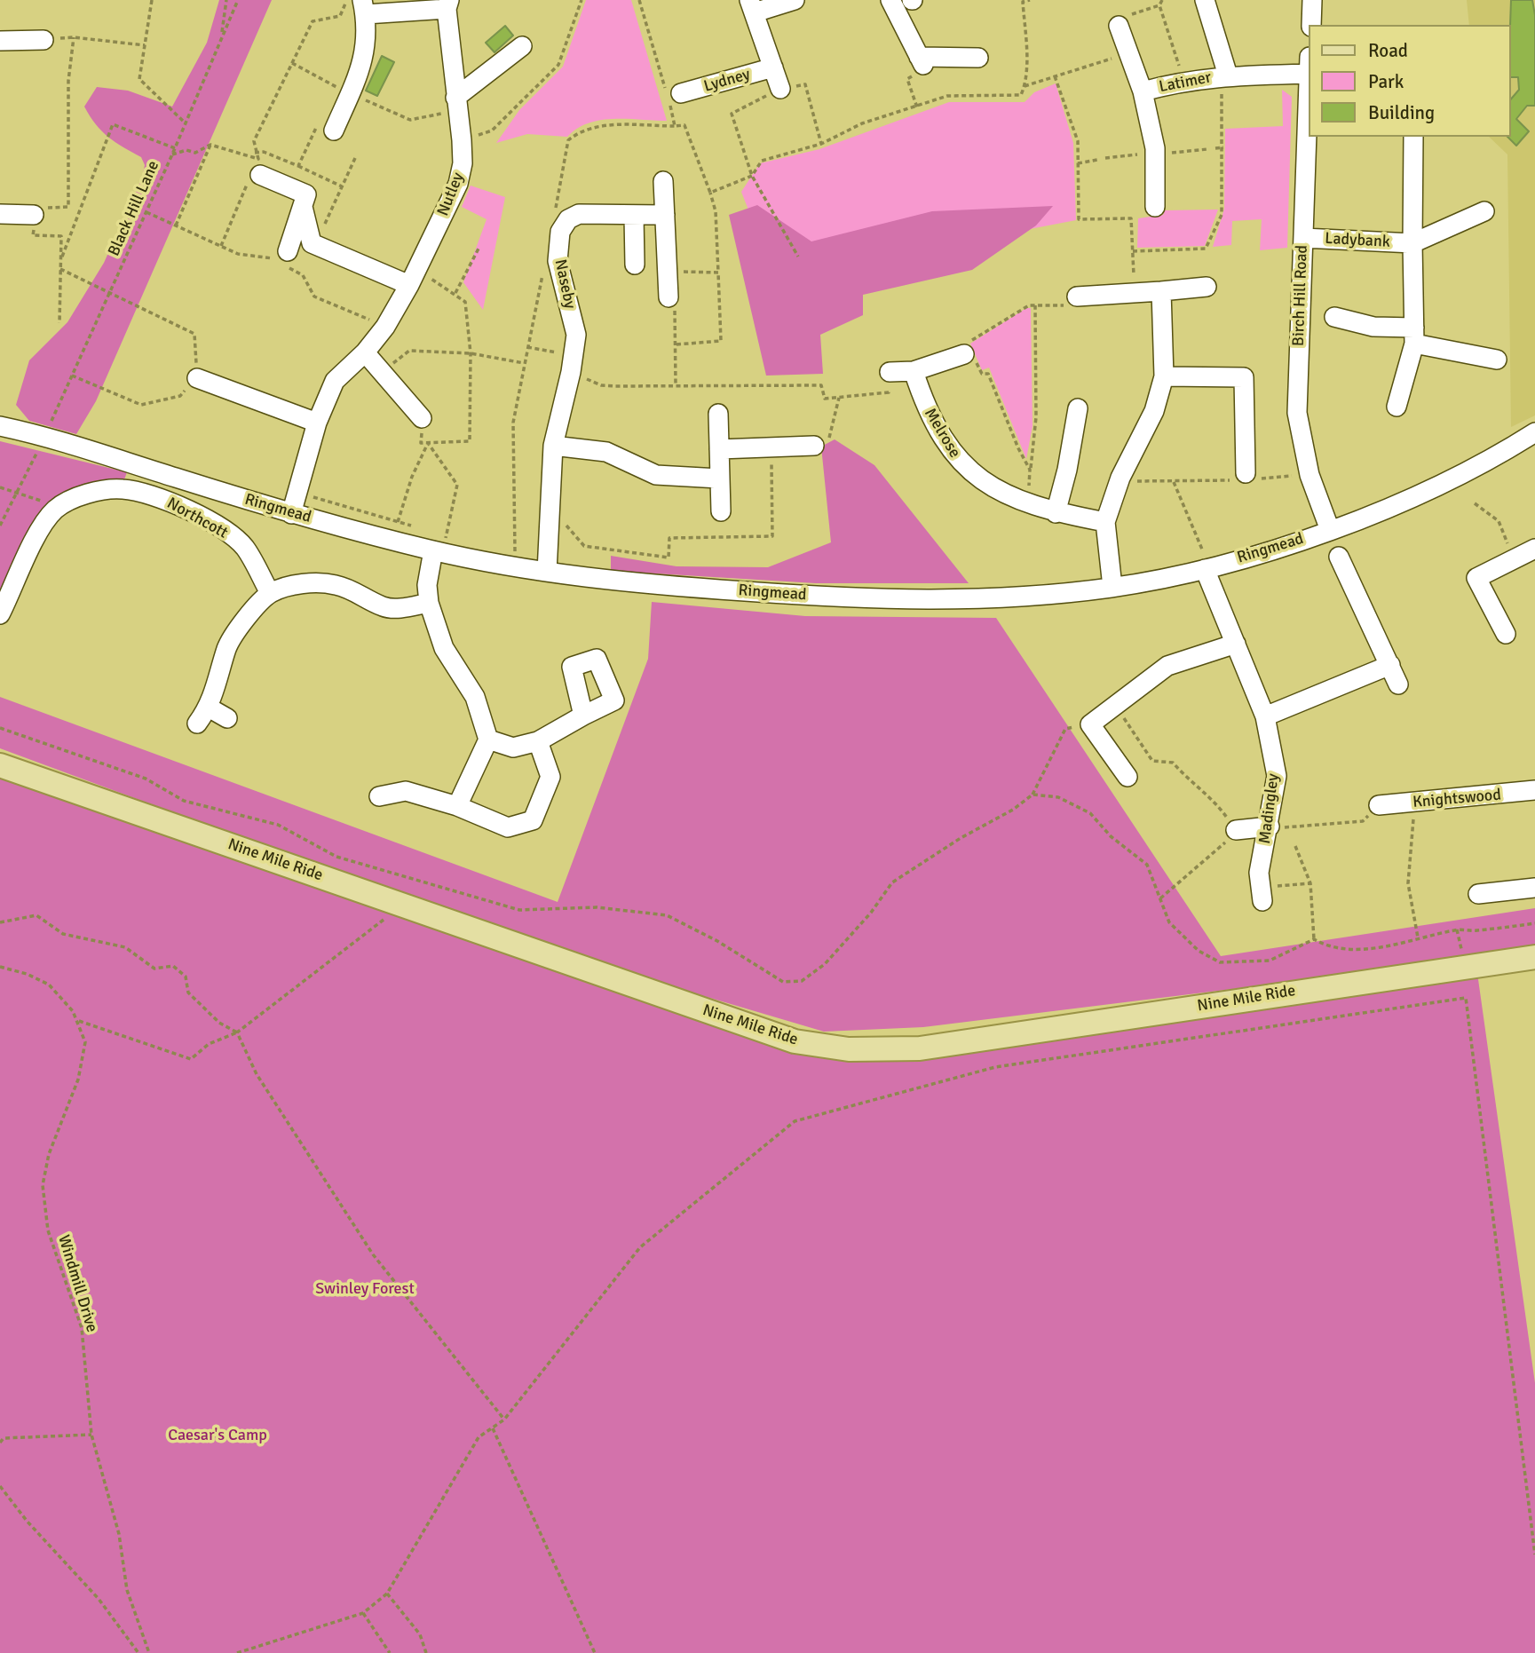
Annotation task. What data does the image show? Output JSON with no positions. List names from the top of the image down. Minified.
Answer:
{"streets":{"main road":["Nine Mile Ride"],"street":["Lydney","Latimer","Nutley","Ladybank","Naseby","Birch Hill Road","Melrose","Ringmead","Northcott","Knightswood","Madingley"],"path":["Black Hill Lane","Windmill Drive"]},"crossings":[["Latimer","Birch Hill Road"],["Nutley","Ringmead"],["Ladybank","Birch Hill Road"],["Naseby","Ringmead"],["Birch Hill Road","Ringmead"],["Ringmead","Madingley"]],"parks":["Swinley Forest","Caesar's Camp"],"legend":["Road","Park","Building"]}
